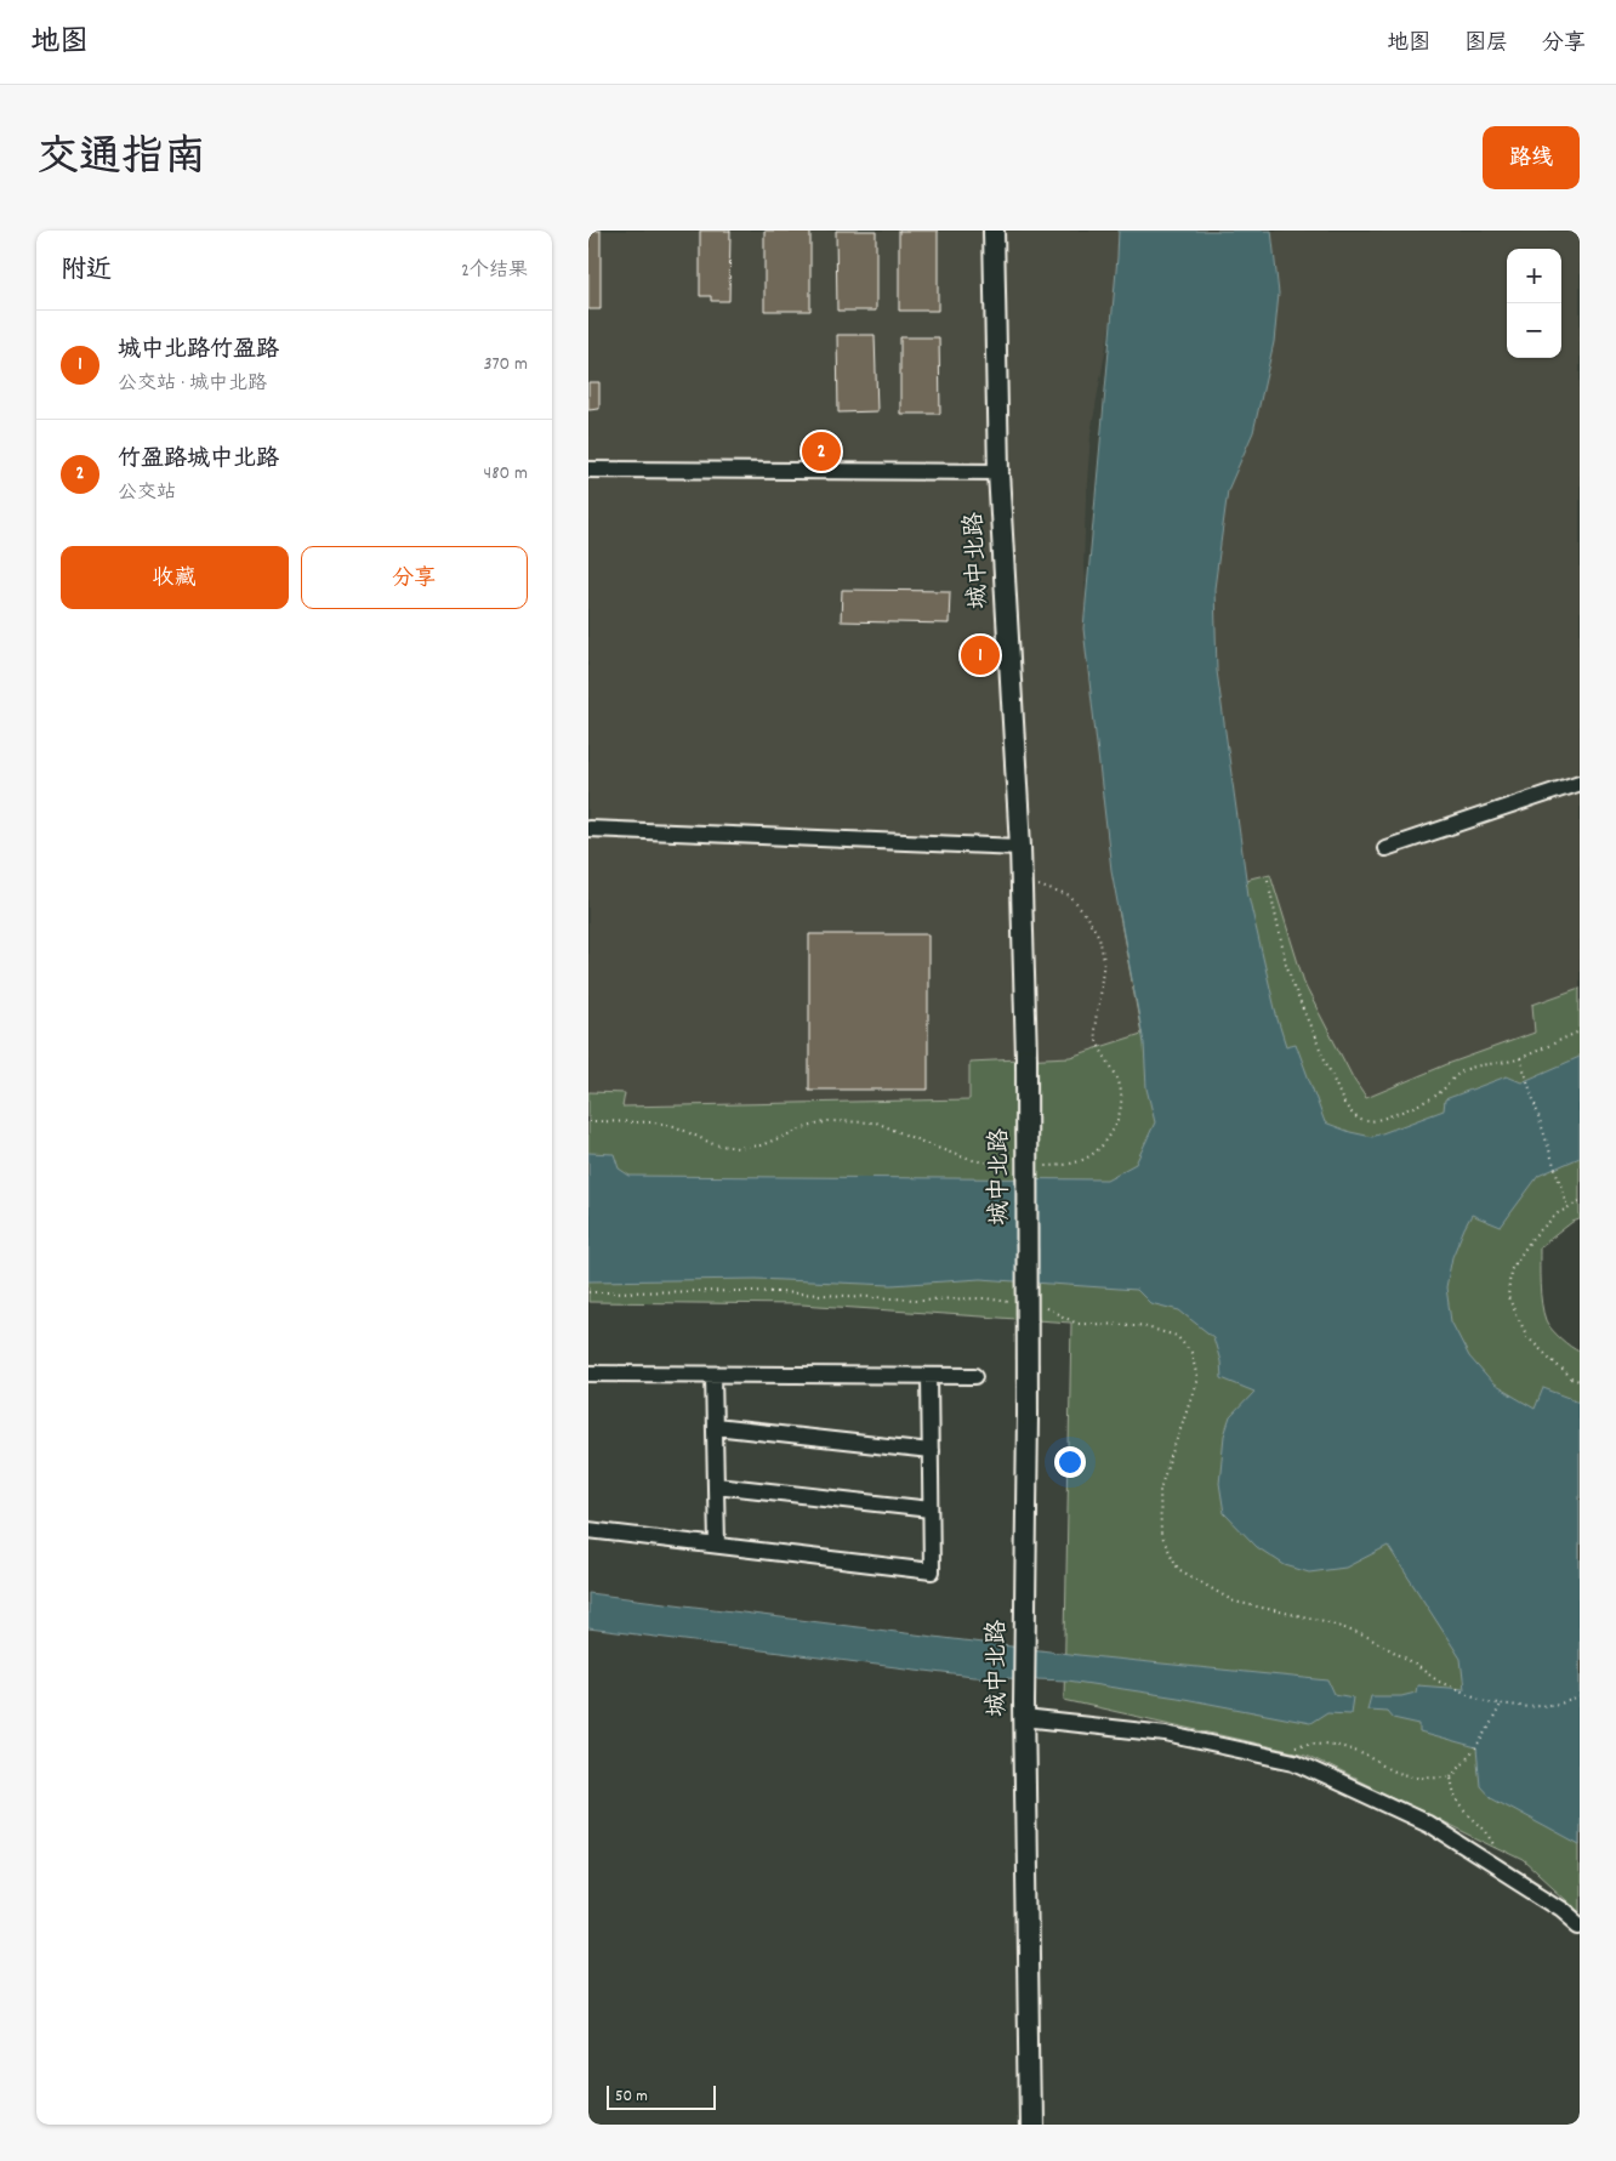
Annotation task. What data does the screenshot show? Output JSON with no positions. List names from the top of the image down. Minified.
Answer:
{"streets":{"street":["城中北路"]},"scale_bar":"50 m","page":{"header":"地图","nav":["地图","图层","分享"],"title":"交通指南","buttons":["路线",["收藏","分享"]],"heading":["附近","2个结果"],"map_buttons":["+","−"],"list":[{"mark":"1","name":"城中北路竹盈路","note":"公交站 · 城中北路","value":"370 m"},{"mark":"2","name":"竹盈路城中北路","note":"公交站","value":"480 m"}],"pins":["2","1"],"scale":"50 m"}}
